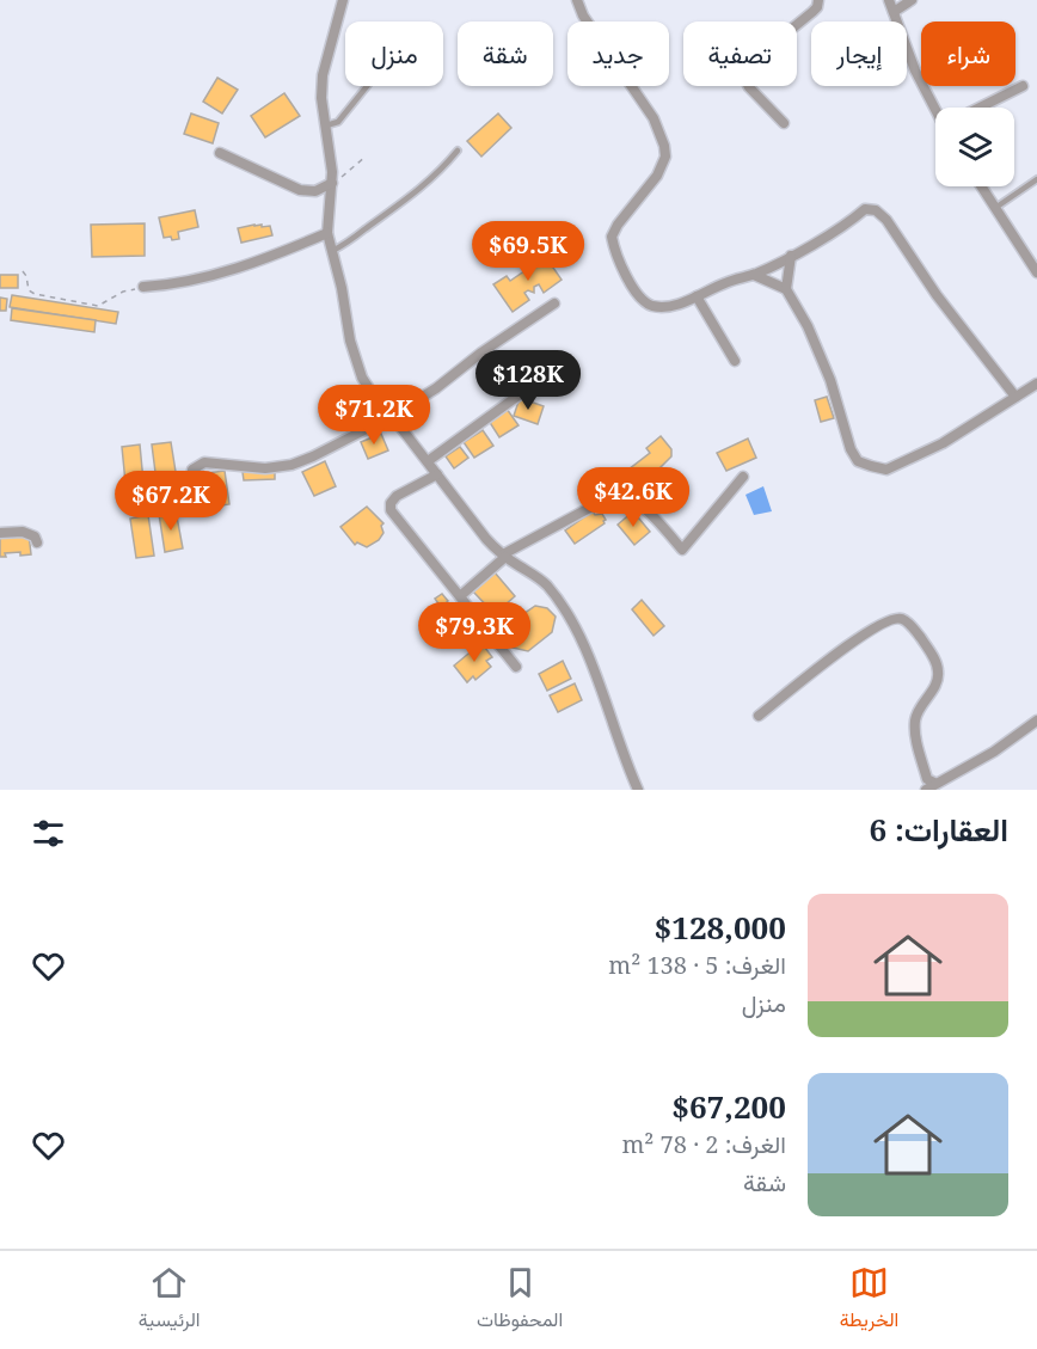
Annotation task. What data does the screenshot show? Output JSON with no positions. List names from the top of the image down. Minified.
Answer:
{"page":{"chip":["شراء","إيجار","تصفية","جديد","شقة","منزل"],"price":["$69.5K","$128K","$71.2K","$42.6K","$67.2K","$79.3K"],"heading":"العقارات: 6","list":[{"name":"$128,000","note":"الغرف: 5 · 138 m² · منزل"},{"name":"$67,200","note":"الغرف: 2 · 78 m² · شقة"}],"tabs":["الخريطة","المحفوظات","الرئيسية"]}}
